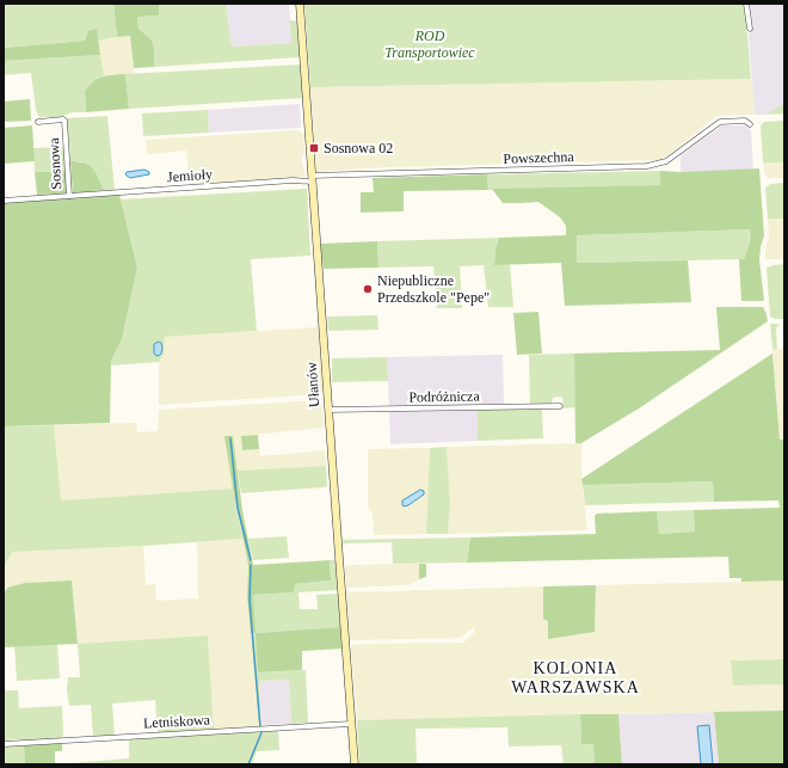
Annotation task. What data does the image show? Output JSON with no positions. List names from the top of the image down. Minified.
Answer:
{"streets":{"street":["Powszechna","Sosnowa","Jemioły","Ułanów","Podróżnicza","Letniskowa"]},"crossings":[["Powszechna","Jemioły"],["Powszechna","Ułanów"],["Sosnowa","Jemioły"],["Jemioły","Ułanów"],["Ułanów","Podróżnicza"],["Ułanów","Letniskowa"]],"districts":["KOLONIA WARSZAWSKA"],"parks":["ROD Transportowiec"],"places":{"transit":["Sosnowa 02"],"other":["Niepubliczne Przedszkole \"Pepe\""]}}
